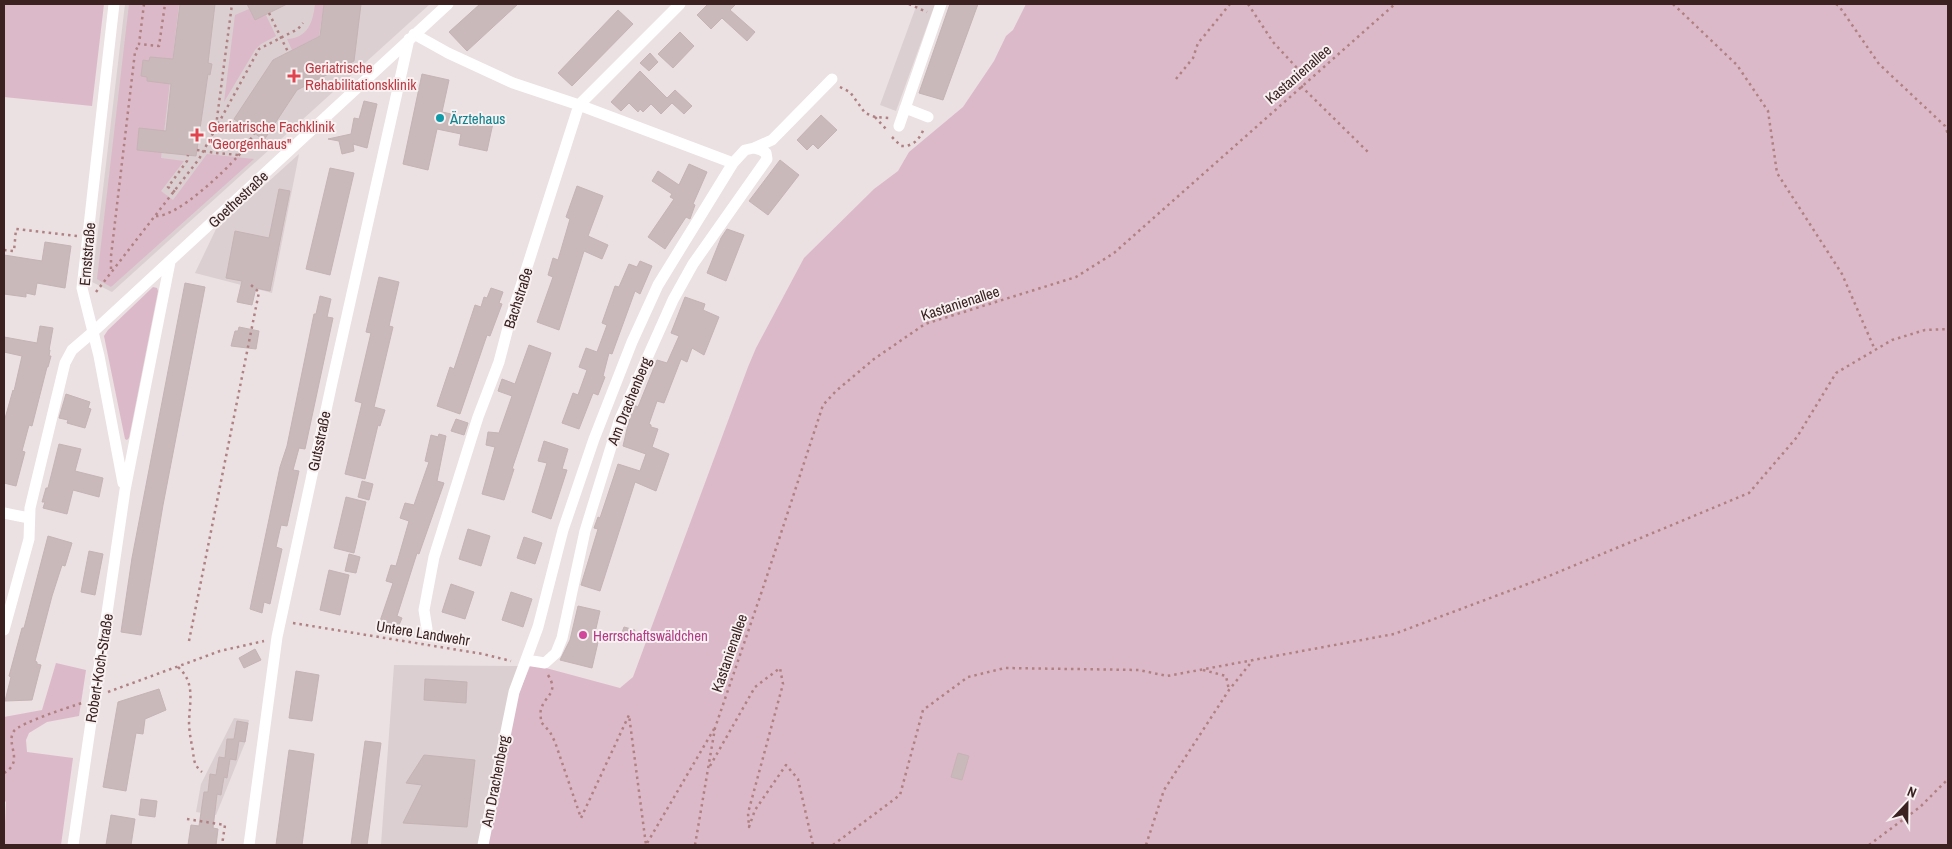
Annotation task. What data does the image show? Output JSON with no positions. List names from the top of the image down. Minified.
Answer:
{"streets":{"street":["Goethestraße","Ernststraße","Bachstraße","Am Drachenberg","Gutsstraße","Robert-Koch-Straße"],"path":["Kastanienallee","Untere Landwehr"]},"crossings":[["Kastanienallee","Untere Landwehr"],["Goethestraße","Ernststraße"],["Goethestraße","Gutsstraße"],["Goethestraße","Robert-Koch-Straße"],["Ernststraße","Robert-Koch-Straße"],["Am Drachenberg","Untere Landwehr"]],"places":{"health":["Geriatrische Rehabilitationsklinik","Geriatrische Fachklinik \"Georgenhaus\""],"other":["Ärztehaus","Herrschaftswäldchen"]},"north":"top"}
